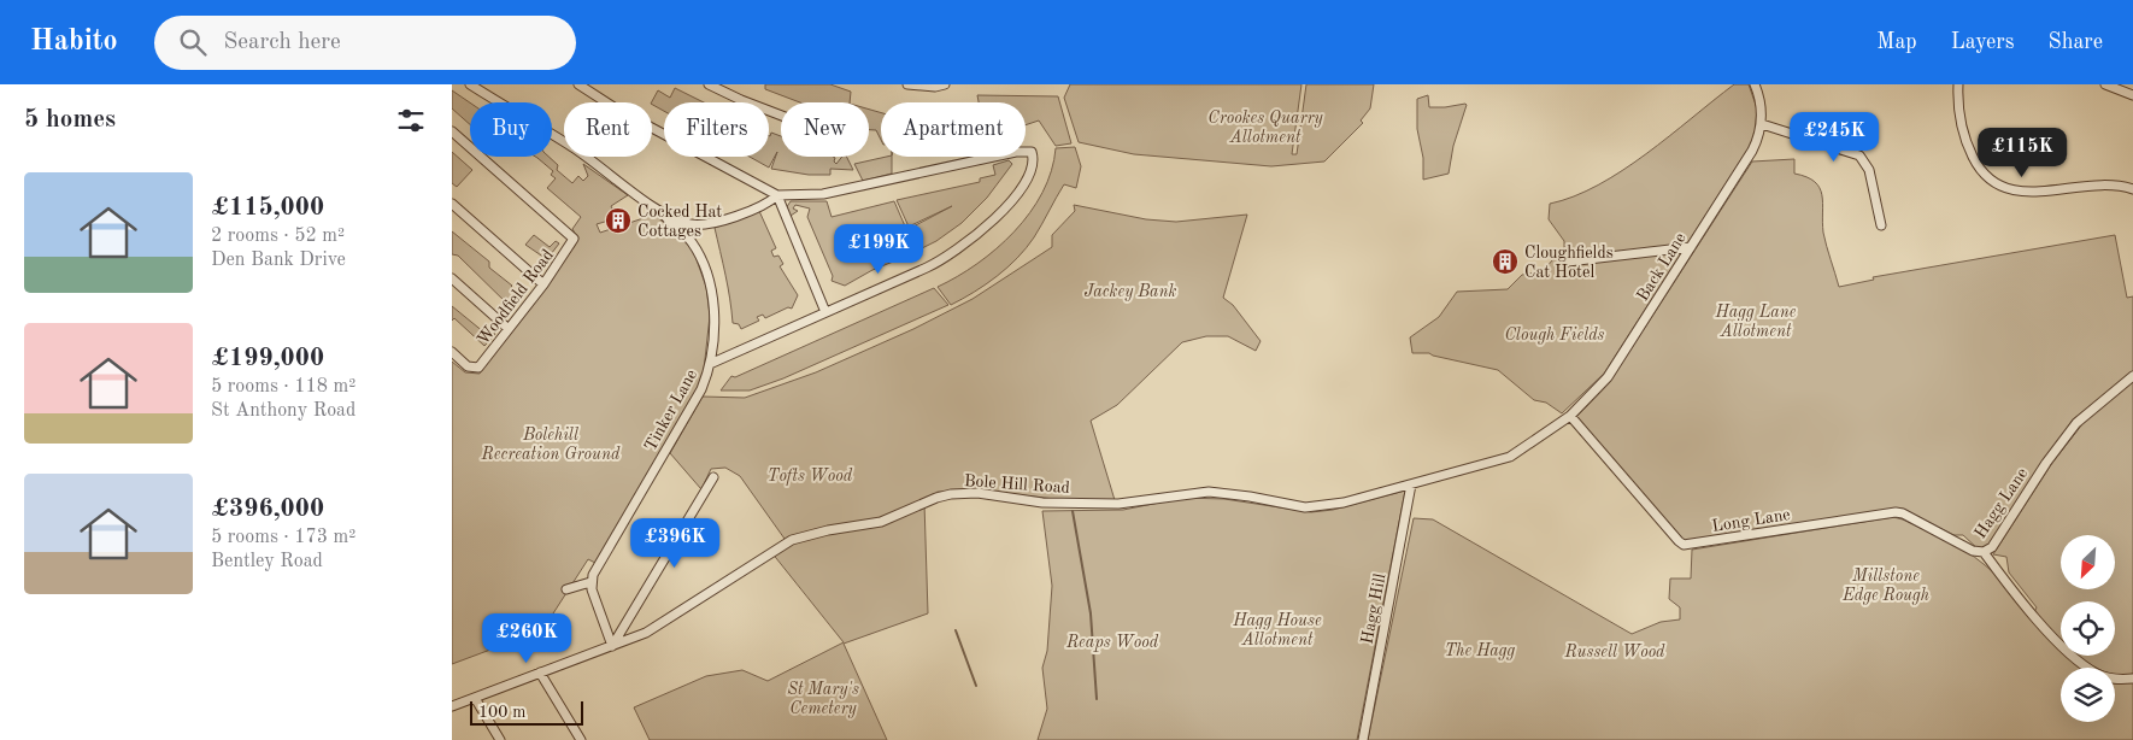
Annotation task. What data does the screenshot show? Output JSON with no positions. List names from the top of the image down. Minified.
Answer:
{"streets":{"street":["Back Lane","Woodfield Road","Tinker Lane","Bole Hill Road","Hagg Lane","Long Lane","Hagg Hill"]},"crossings":[["Back Lane","Bole Hill Road"],["Back Lane","Long Lane"],["Bole Hill Road","Long Lane"],["Bole Hill Road","Hagg Hill"],["Hagg Lane","Long Lane"]],"parks":["Crookes Quarry Allotment","Jackey Bank","Hagg Lane Allotment","Clough Fields","Bolehill Recreation Ground","Tofts Wood","Millstone Edge Rough","Hagg House Allotment","Reaps Wood","The Hagg","Russell Wood","St Mary's Cemetery"],"places":{"building":["Cocked Hat Cottages","Cloughfields Cat Hotel"]},"scale_bar":"100 m","north":"bottom left","page":{"header":"Habito","search":"Search here","nav":["Map","Layers","Share"],"heading":"5 homes","chip":["Buy","Rent","Filters","New","Apartment"],"price":["£245K","£115K","£199K","£396K","£260K"],"list":[{"name":"£115,000","note":"2 rooms · 52 m² · Den Bank Drive"},{"name":"£199,000","note":"5 rooms · 118 m² · St Anthony Road"},{"name":"£396,000","note":"5 rooms · 173 m² · Bentley Road"}],"scale":"100 m"}}
